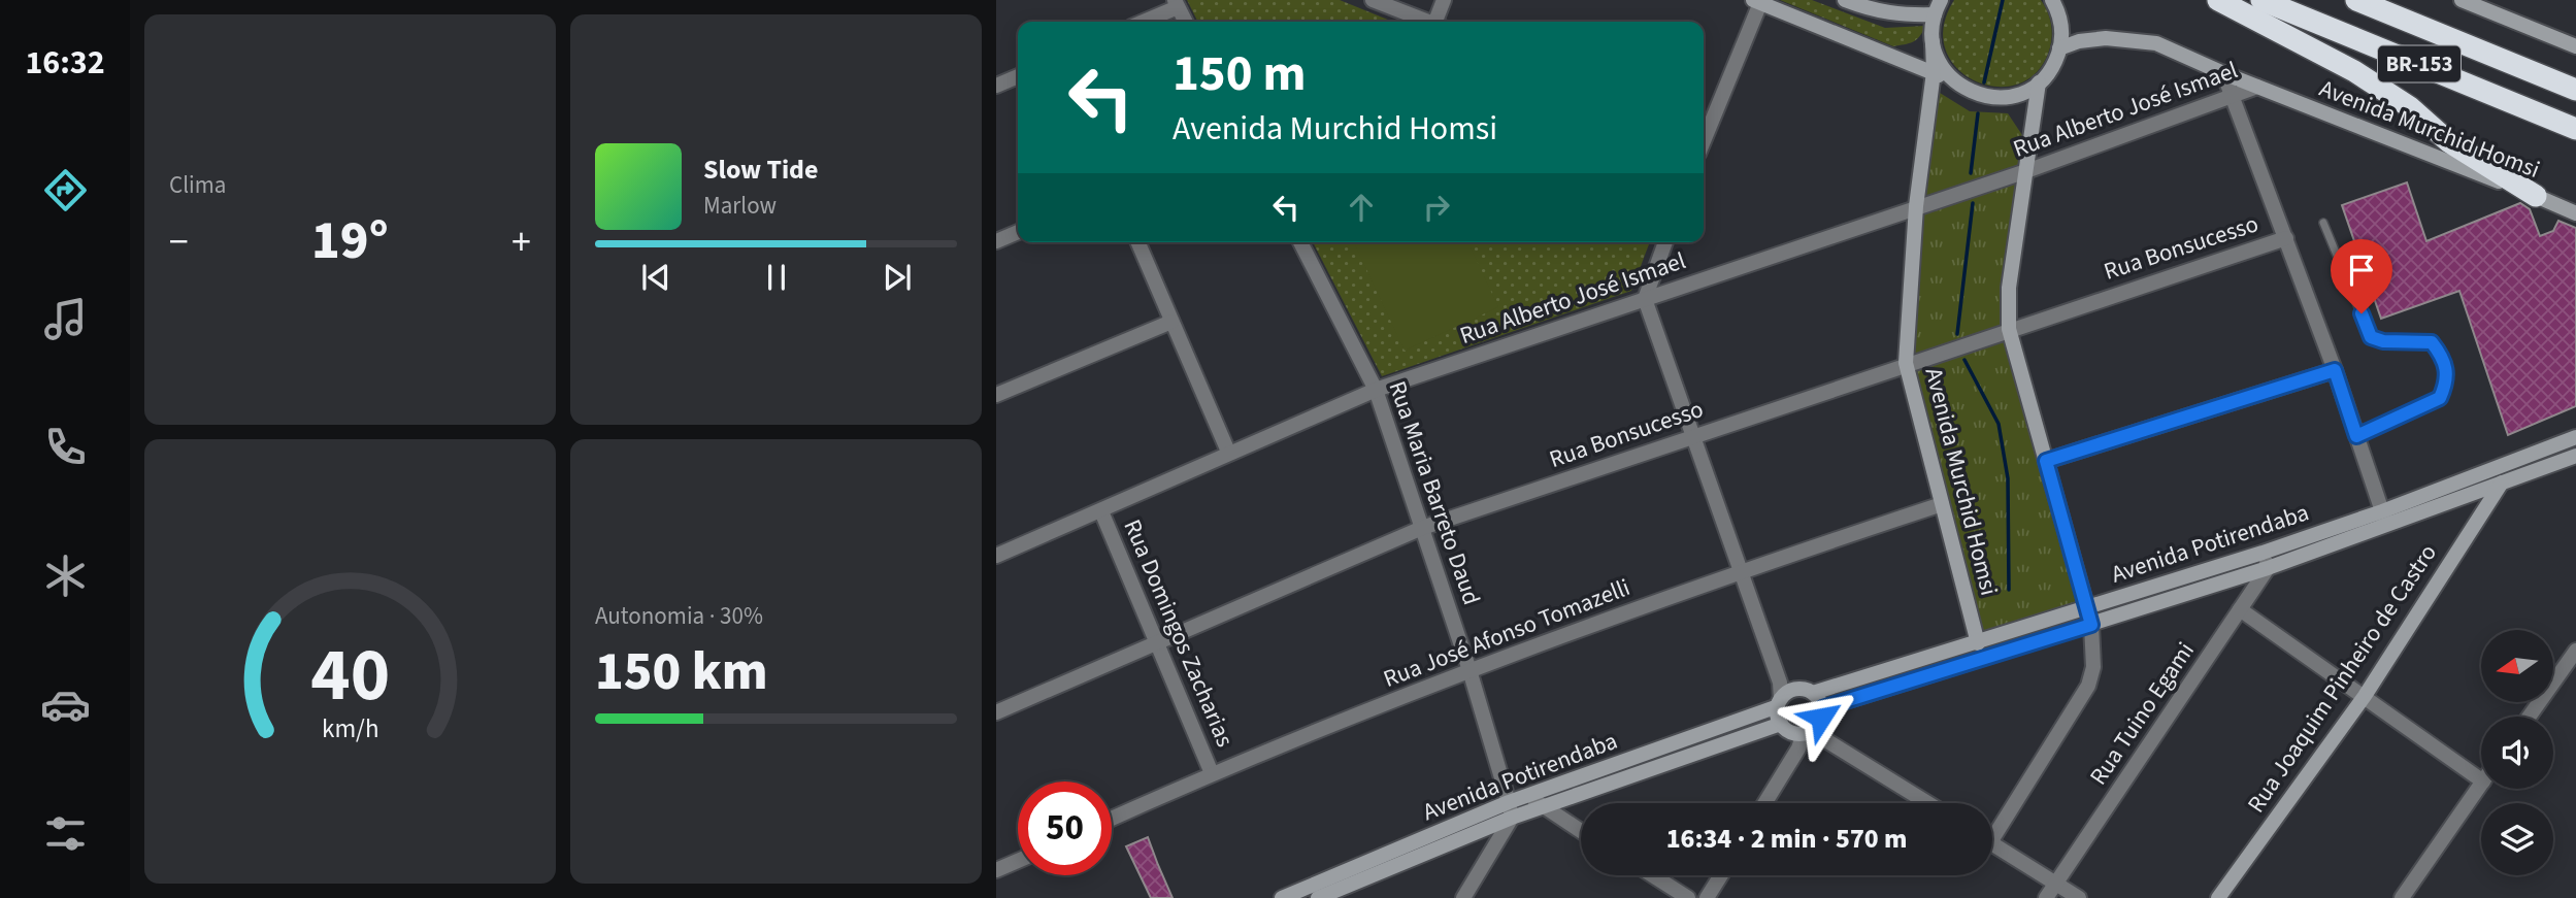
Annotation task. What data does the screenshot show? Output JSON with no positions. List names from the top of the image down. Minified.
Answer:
{"streets":{"highway":["BR-153"],"main road":["Avenida Murchid Homsi","Avenida Potirendaba","Rua Joaquim Pinheiro de Castro"],"street":["Rua Alberto José Ismael","Rua Bonsucesso","Rua Maria Barreto Daud","Rua Domingos Zacharias","Rua José Afonso Tomazelli","Rua Tuino Egami"]},"crossings":[["Rua Alberto José Ismael","Avenida Murchid Homsi"],["Rua Alberto José Ismael","Rua Maria Barreto Daud"],["Rua Alberto José Ismael","Rua Domingos Zacharias"],["Avenida Murchid Homsi","Rua Bonsucesso"],["Avenida Murchid Homsi","Avenida Potirendaba"],["Avenida Murchid Homsi","Rua José Afonso Tomazelli"],["Rua Bonsucesso","Rua Maria Barreto Daud"],["Rua Bonsucesso","Rua Domingos Zacharias"],["Rua Maria Barreto Daud","Avenida Potirendaba"],["Rua Maria Barreto Daud","Rua José Afonso Tomazelli"],["Avenida Potirendaba","Rua Joaquim Pinheiro de Castro"],["Avenida Potirendaba","Rua Tuino Egami"],["Rua Domingos Zacharias","Rua José Afonso Tomazelli"]],"north":"left","page":{"tabs":"16:32","tile":["Clima",["Autonomia · 30%","150 km"]],"turn":["150 m","Avenida Murchid Homsi"],"song":["Slow Tide","Marlow"],"heat":["−","19°","+"],"limit":"50","trip":"16:34 · 2 min · 570 m","gauge":["40","km/h"]}}
